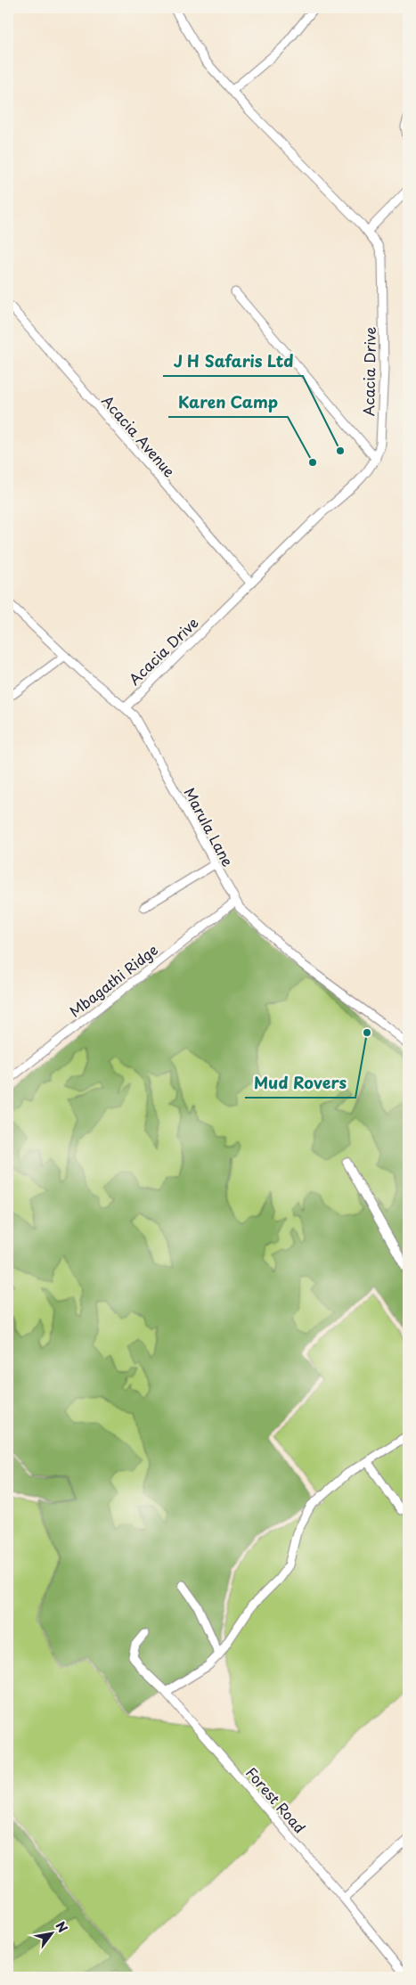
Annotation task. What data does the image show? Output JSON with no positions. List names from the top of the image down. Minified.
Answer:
{"streets":{"street":["Acacia Drive","Acacia Avenue","Marula Lane","Mbagathi Ridge","Forest Road"]},"crossings":[["Acacia Drive","Acacia Avenue"],["Acacia Drive","Marula Lane"],["Marula Lane","Mbagathi Ridge"]],"places":["J H Safaris Ltd","Karen Camp","Mud Rovers"],"north":"top right"}
